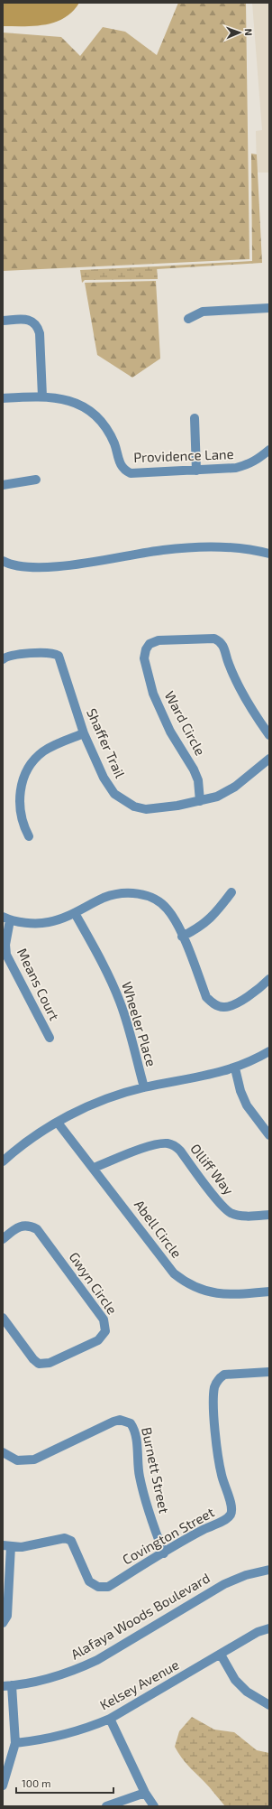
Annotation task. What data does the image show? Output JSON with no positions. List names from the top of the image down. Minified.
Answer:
{"streets":{"street":["Providence Lane","Ward Circle","Shaffer Trail","Means Court","Wheeler Place","Olliff Way","Abell Circle","Gwyn Circle","Burnett Street","Covington Street","Alafaya Woods Boulevard","Kelsey Avenue"]},"crossings":[["Ward Circle","Shaffer Trail"],["Olliff Way","Abell Circle"],["Burnett Street","Covington Street"]],"scale_bar":"100 m","north":"right"}
